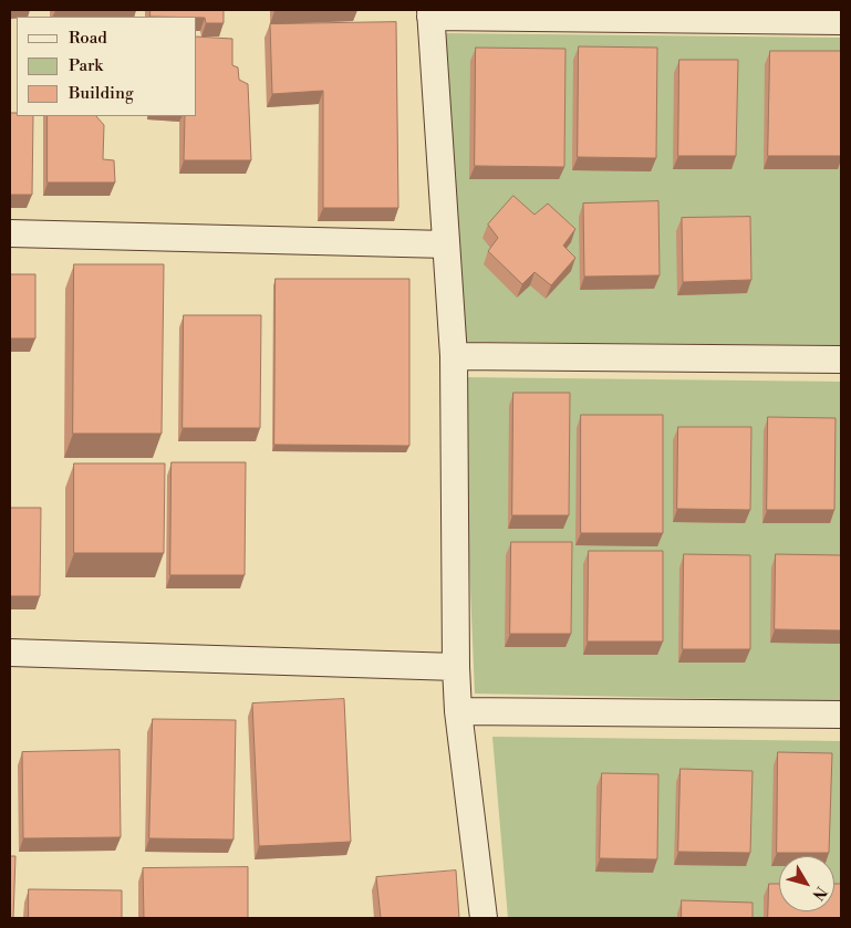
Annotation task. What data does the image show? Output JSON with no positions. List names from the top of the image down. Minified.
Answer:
{"legend":["Road","Park","Building"],"north":"bottom right"}
